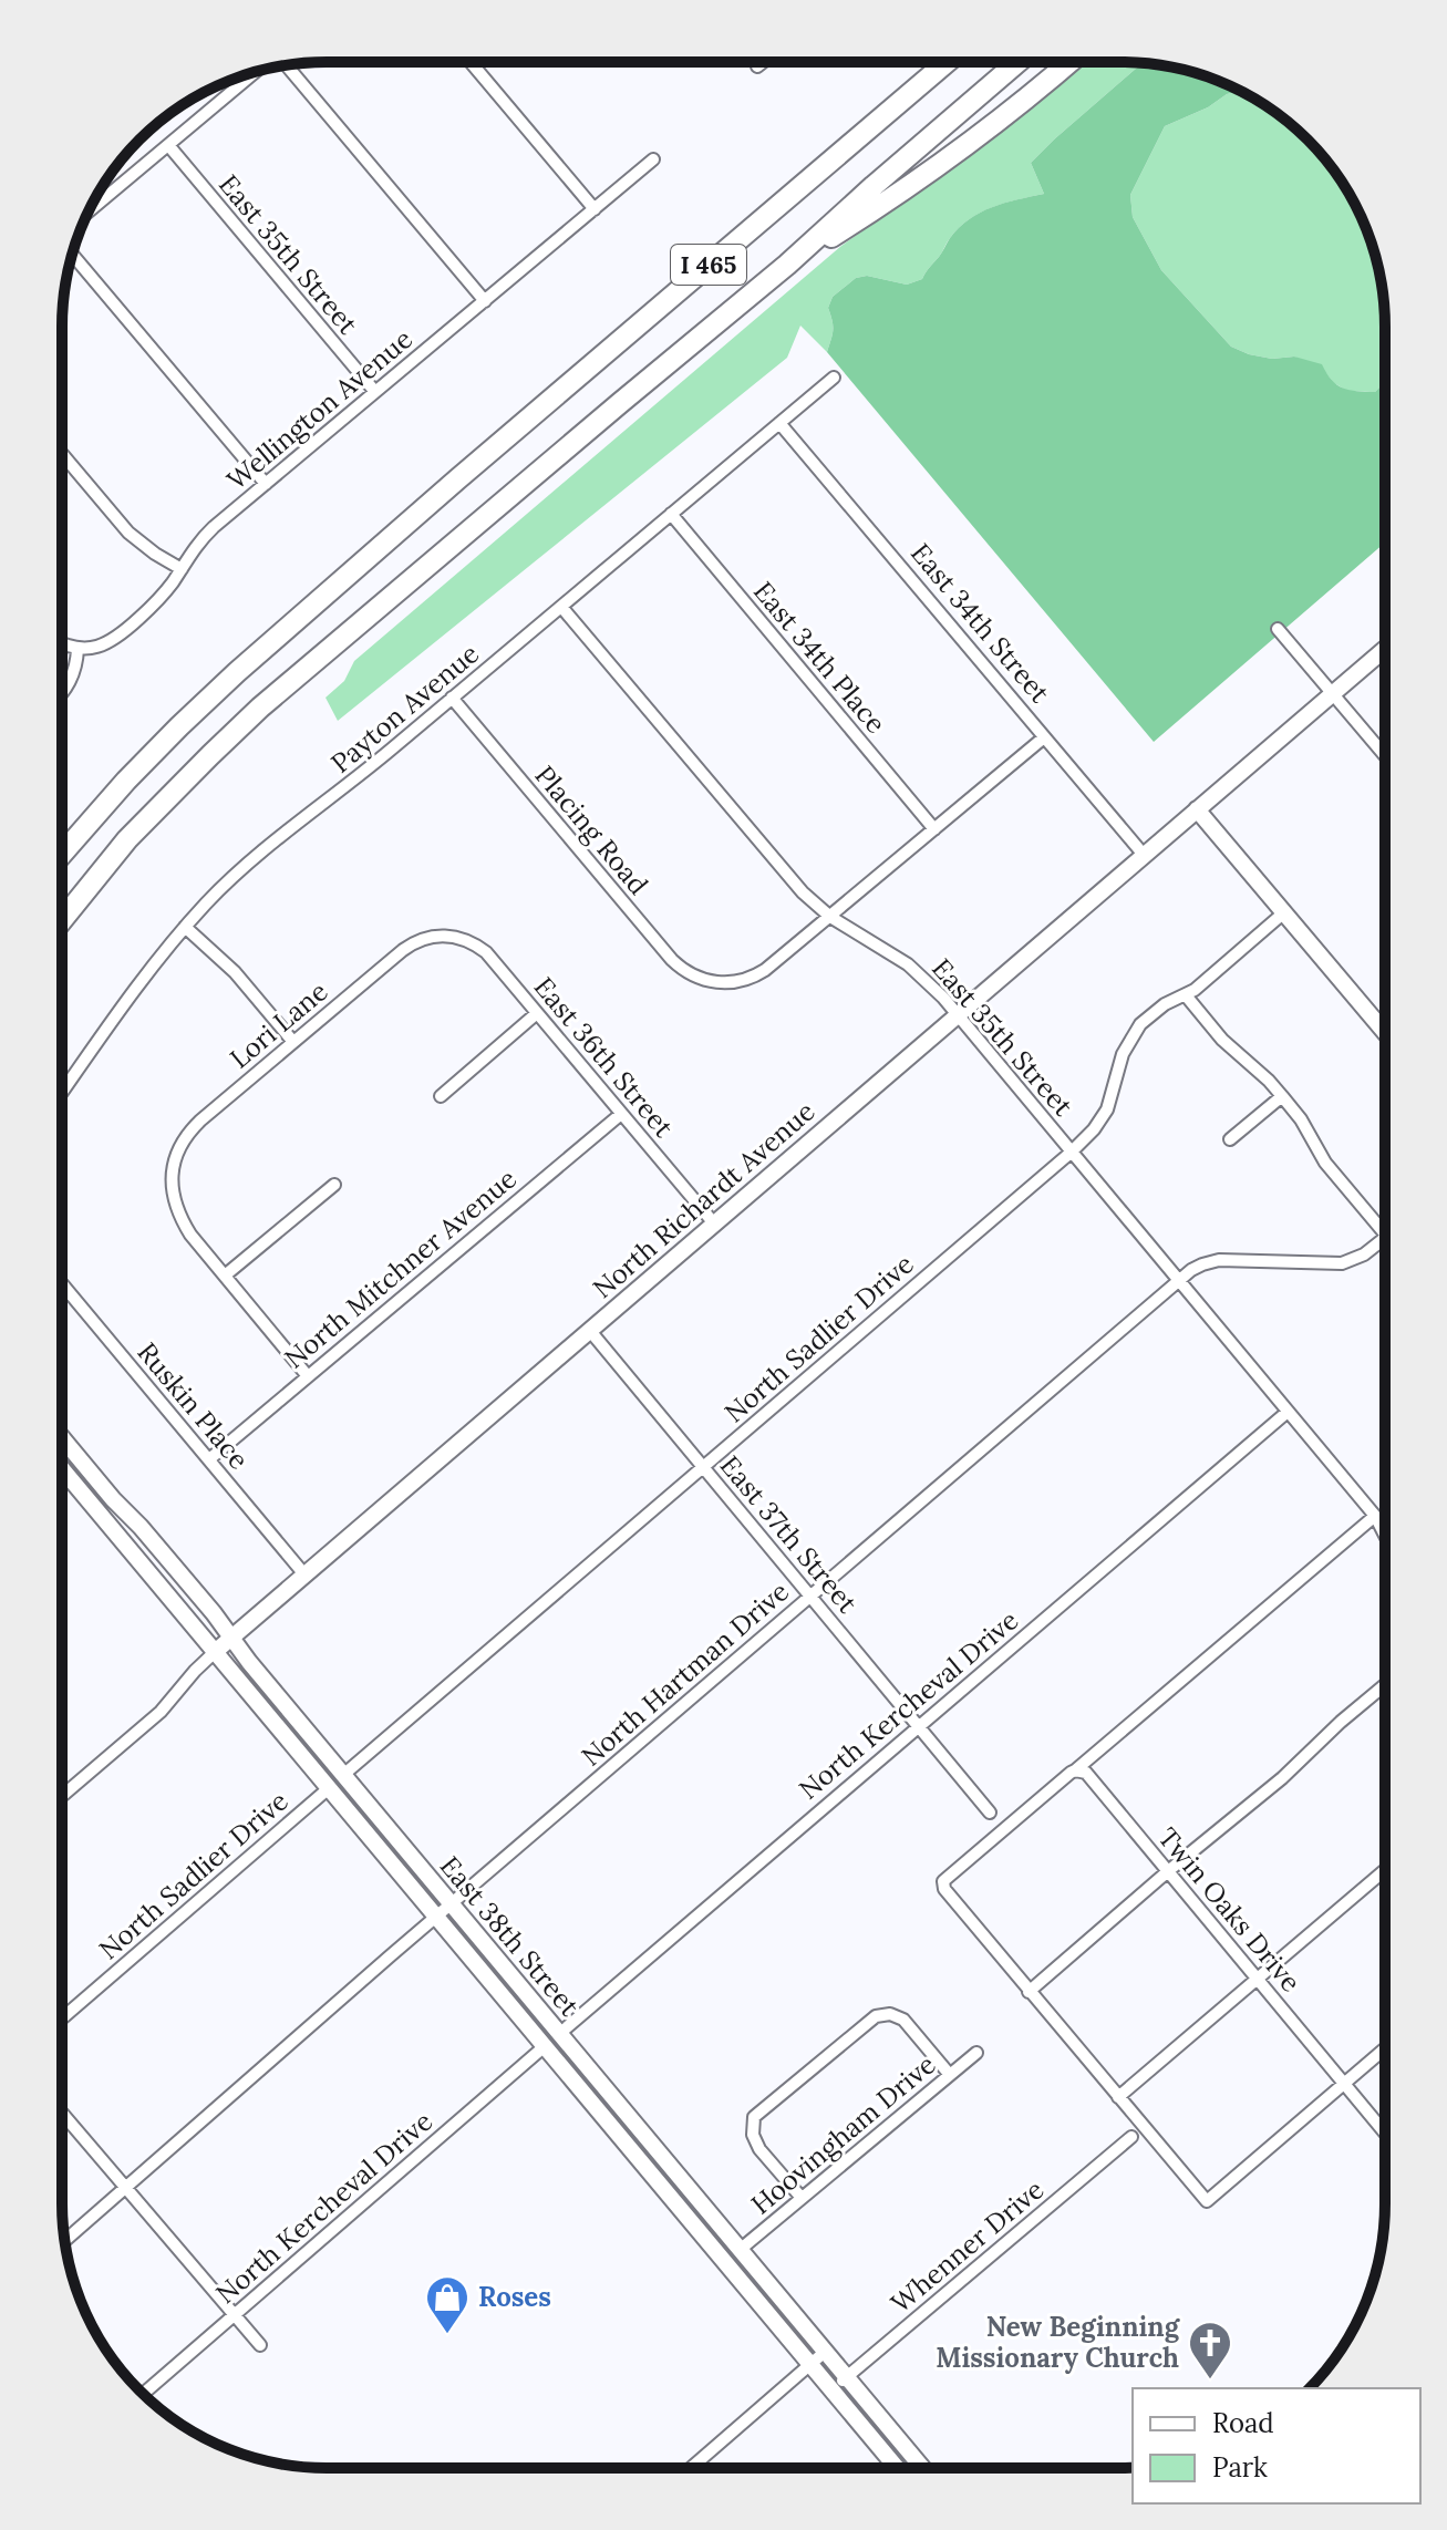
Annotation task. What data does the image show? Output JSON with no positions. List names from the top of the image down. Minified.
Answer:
{"streets":{"highway":["I 465"],"main road":["North Richardt Avenue","East 38th Street"],"street":["East 35th Street","Wellington Avenue","East 34th Street","East 34th Place","Payton Avenue","Placing Road","Lori Lane","East 36th Street","North Mitchner Avenue","North Sadlier Drive","Ruskin Place","East 37th Street","North Hartman Drive","North Kercheval Drive","Twin Oaks Drive","Hoovingham Drive","Whenner Drive"]},"crossings":[["East 35th Street","Wellington Avenue"],["East 35th Street","Payton Avenue"],["East 35th Street","Placing Road"],["East 35th Street","North Richardt Avenue"],["East 35th Street","North Sadlier Drive"],["East 35th Street","North Hartman Drive"],["East 35th Street","North Kercheval Drive"],["East 34th Street","Payton Avenue"],["East 34th Street","North Richardt Avenue"],["East 34th Place","Payton Avenue"],["Payton Avenue","Placing Road"],["Lori Lane","East 36th Street"],["East 36th Street","North Richardt Avenue"],["East 36th Street","North Mitchner Avenue"],["North Richardt Avenue","Ruskin Place"],["North Richardt Avenue","East 37th Street"],["North Richardt Avenue","East 38th Street"],["North Mitchner Avenue","Ruskin Place"],["North Sadlier Drive","East 37th Street"],["North Sadlier Drive","East 38th Street"],["East 37th Street","North Hartman Drive"],["East 37th Street","North Kercheval Drive"],["North Hartman Drive","East 38th Street"],["North Kercheval Drive","East 38th Street"],["East 38th Street","Hoovingham Drive"],["East 38th Street","Whenner Drive"]],"places":{"shop":["Roses"],"church":["New Beginning Missionary Church"]},"legend":["Road","Park"]}
